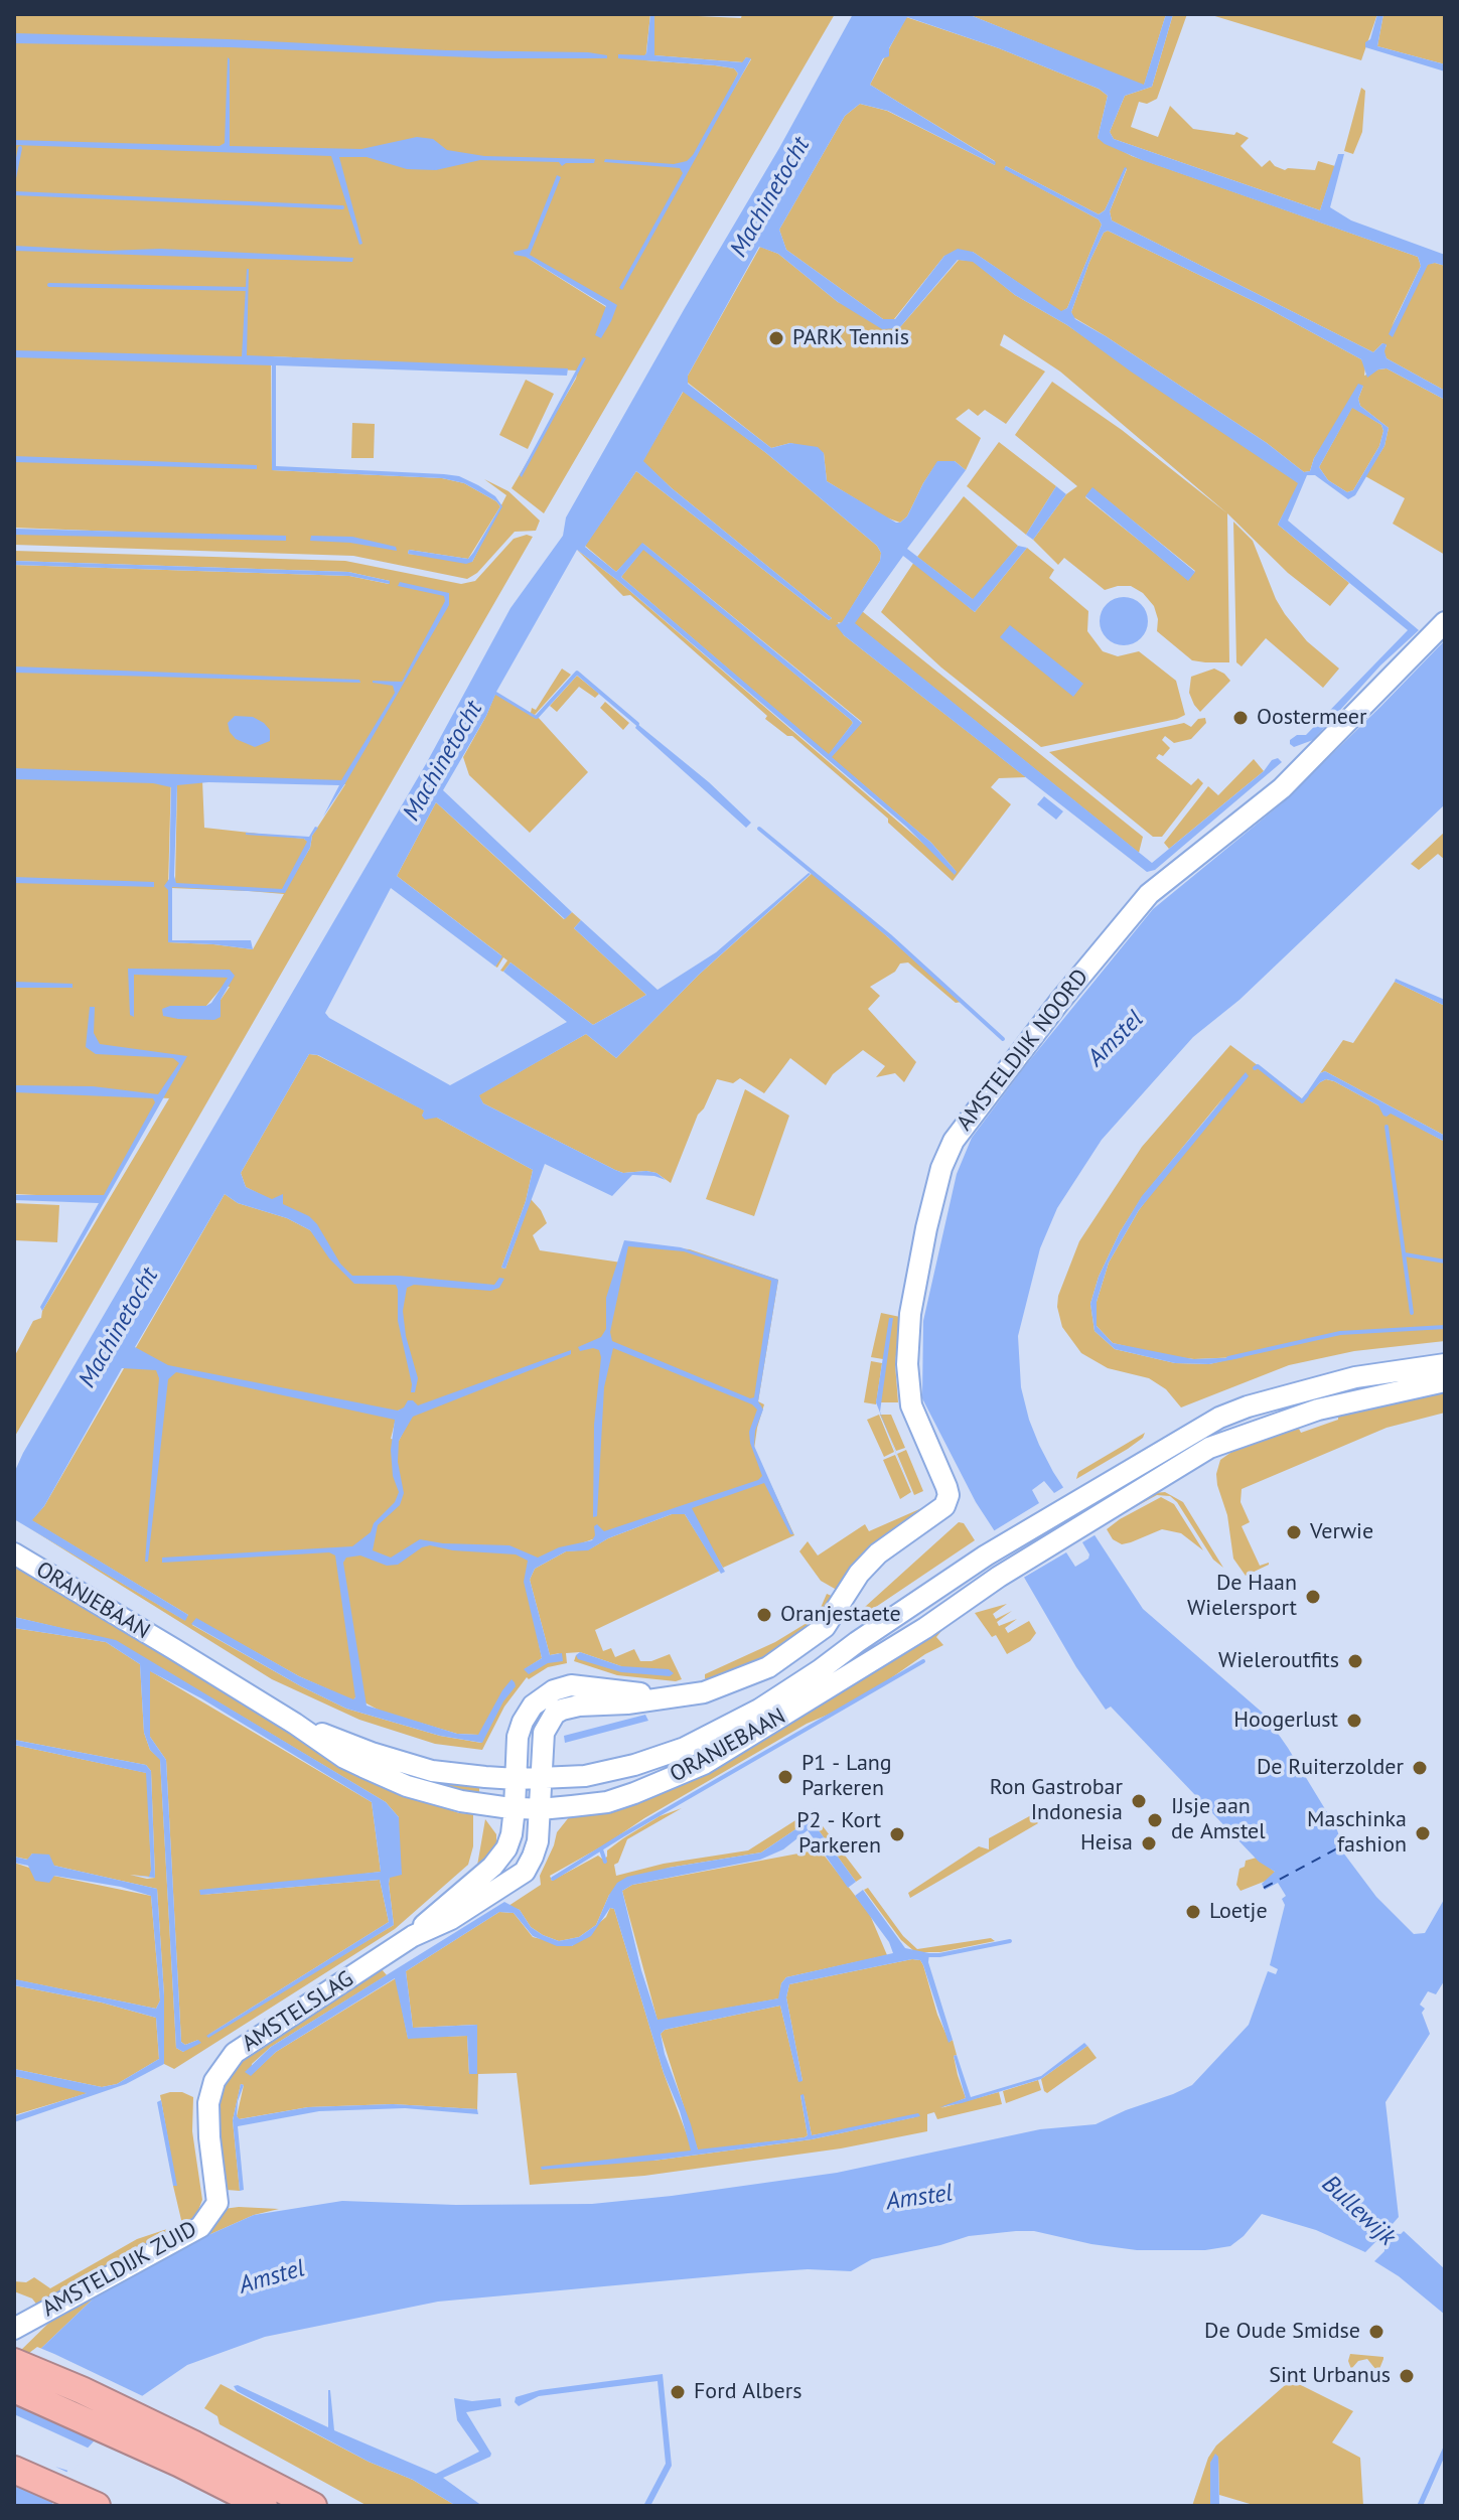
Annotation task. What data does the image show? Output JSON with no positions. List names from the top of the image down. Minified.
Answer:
{"streets":{"street":["AMSTELDIJK NOORD","ORANJEBAAN","AMSTELSLAG","AMSTELDIJK ZUID"]},"crossings":[["AMSTELDIJK NOORD","ORANJEBAAN"],["AMSTELDIJK NOORD","AMSTELSLAG"],["ORANJEBAAN","AMSTELSLAG"],["AMSTELSLAG","AMSTELDIJK ZUID"]],"water":["Machinetocht","Amstel","Bullewijk"],"places":["PARK Tennis","Oostermeer","Verwie","De Haan Wielersport","Oranjestaete","Wieleroutfits","Hoogerlust","De Ruiterzolder","P1 - Lang Parkeren","Ron Gastrobar Indonesia","IJsje aan de Amstel","Maschinka fashion","P2 - Kort Parkeren","Heisa","Loetje","De Oude Smidse","Sint Urbanus","Ford Albers"]}
